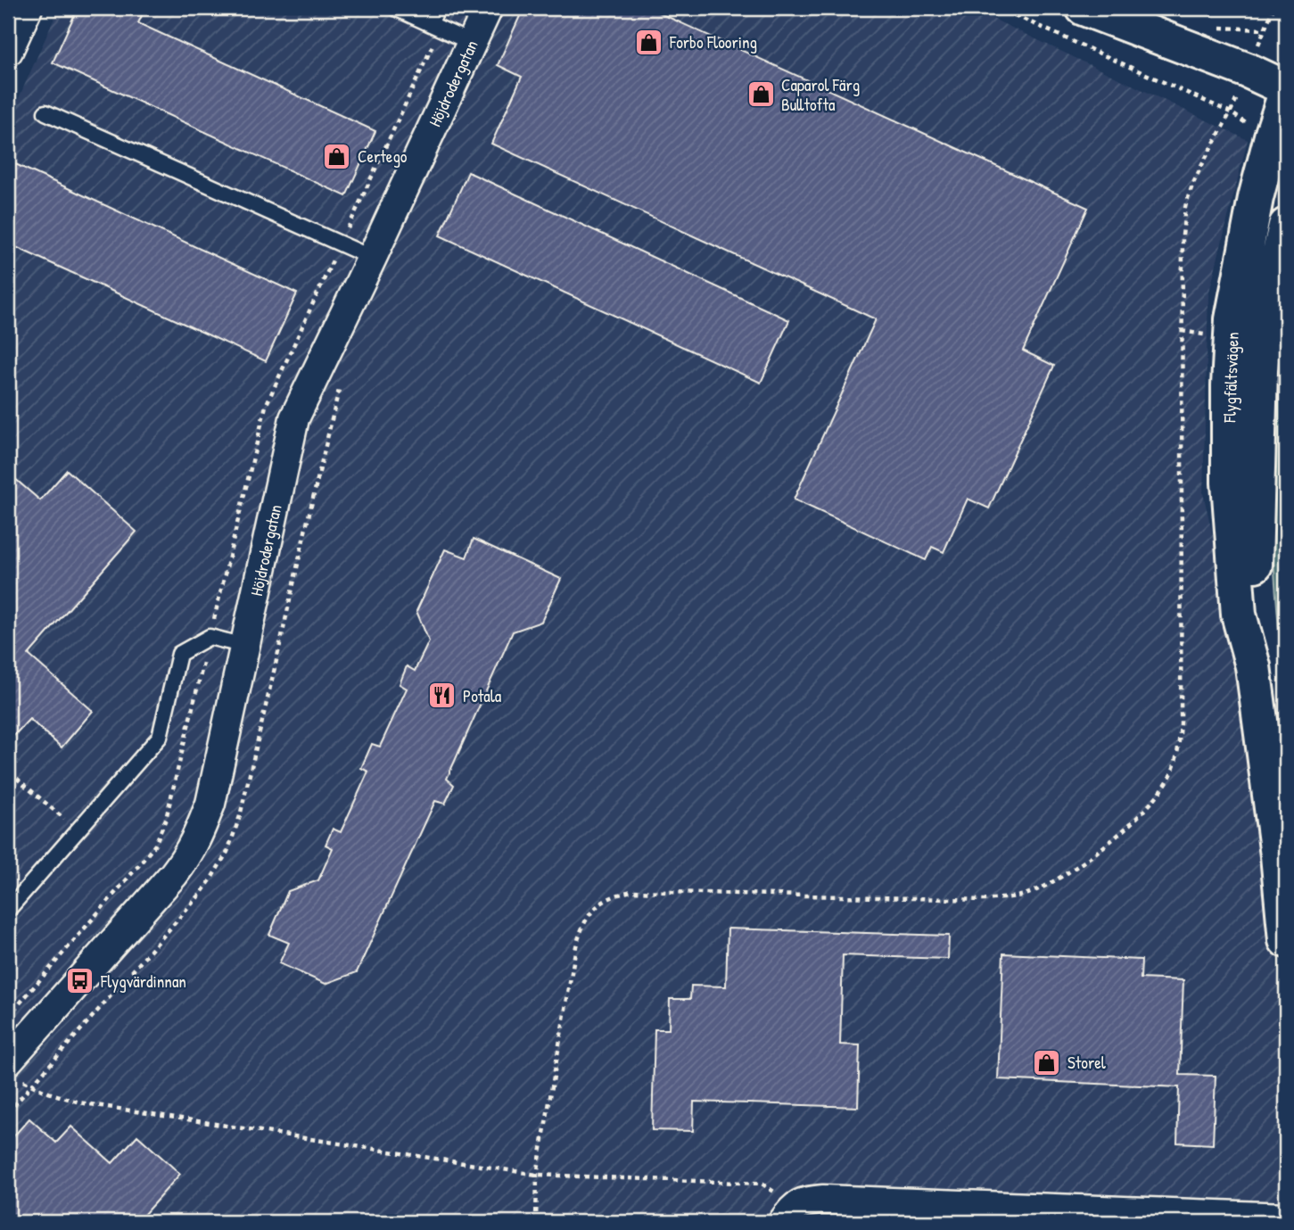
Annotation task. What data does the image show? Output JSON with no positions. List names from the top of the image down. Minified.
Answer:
{"streets":{"street":["Höjdrodergatan","Flygfältsvägen"]},"places":{"shop":["Forbo Flooring","Caparol Färg Bulltofta","Certego","Storel"],"restaurant":["Potala"],"bus stop":["Flygvärdinnan"]}}
